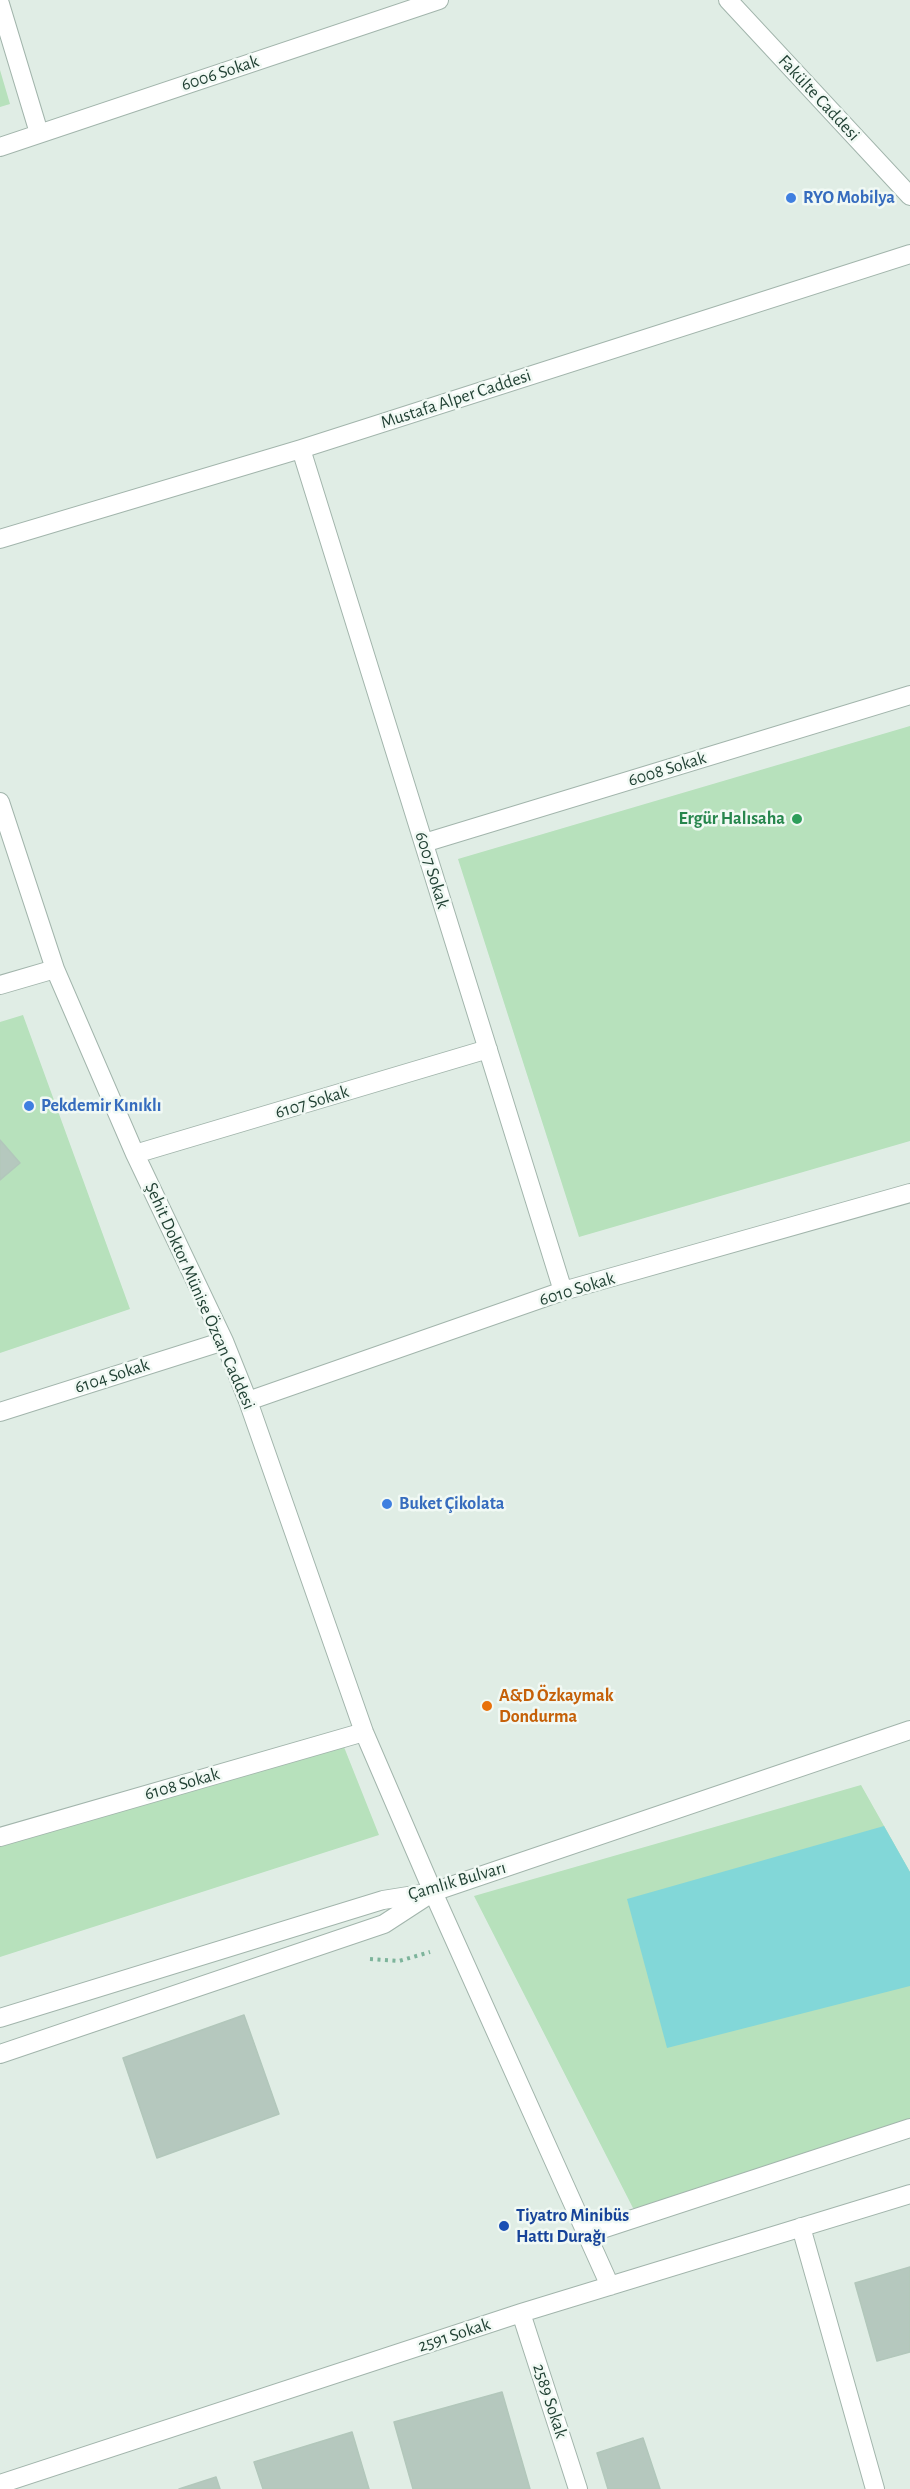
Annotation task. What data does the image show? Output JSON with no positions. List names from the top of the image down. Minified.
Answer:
{"streets":{"street":["6006 Sokak","Fakülte Caddesi","Mustafa Alper Caddesi","6008 Sokak","6007 Sokak","6107 Sokak","6010 Sokak","Şehit Doktor Münise Özcan Caddesi","6104 Sokak","6108 Sokak","Çamlık Bulvarı","2591 Sokak","2589 Sokak"]},"crossings":[["Mustafa Alper Caddesi","6007 Sokak"],["6008 Sokak","6007 Sokak"],["6007 Sokak","6107 Sokak"],["6007 Sokak","6010 Sokak"],["6107 Sokak","Şehit Doktor Münise Özcan Caddesi"],["6010 Sokak","Şehit Doktor Münise Özcan Caddesi"],["Şehit Doktor Münise Özcan Caddesi","6104 Sokak"],["Şehit Doktor Münise Özcan Caddesi","6108 Sokak"],["Şehit Doktor Münise Özcan Caddesi","Çamlık Bulvarı"],["Şehit Doktor Münise Özcan Caddesi","2591 Sokak"],["2591 Sokak","2589 Sokak"]],"places":["RYO Mobilya","Ergür Halısaha","Pekdemir Kınıklı","Buket Çikolata","A&D Özkaymak Dondurma","Tiyatro Minibüs Hattı Durağı"]}
